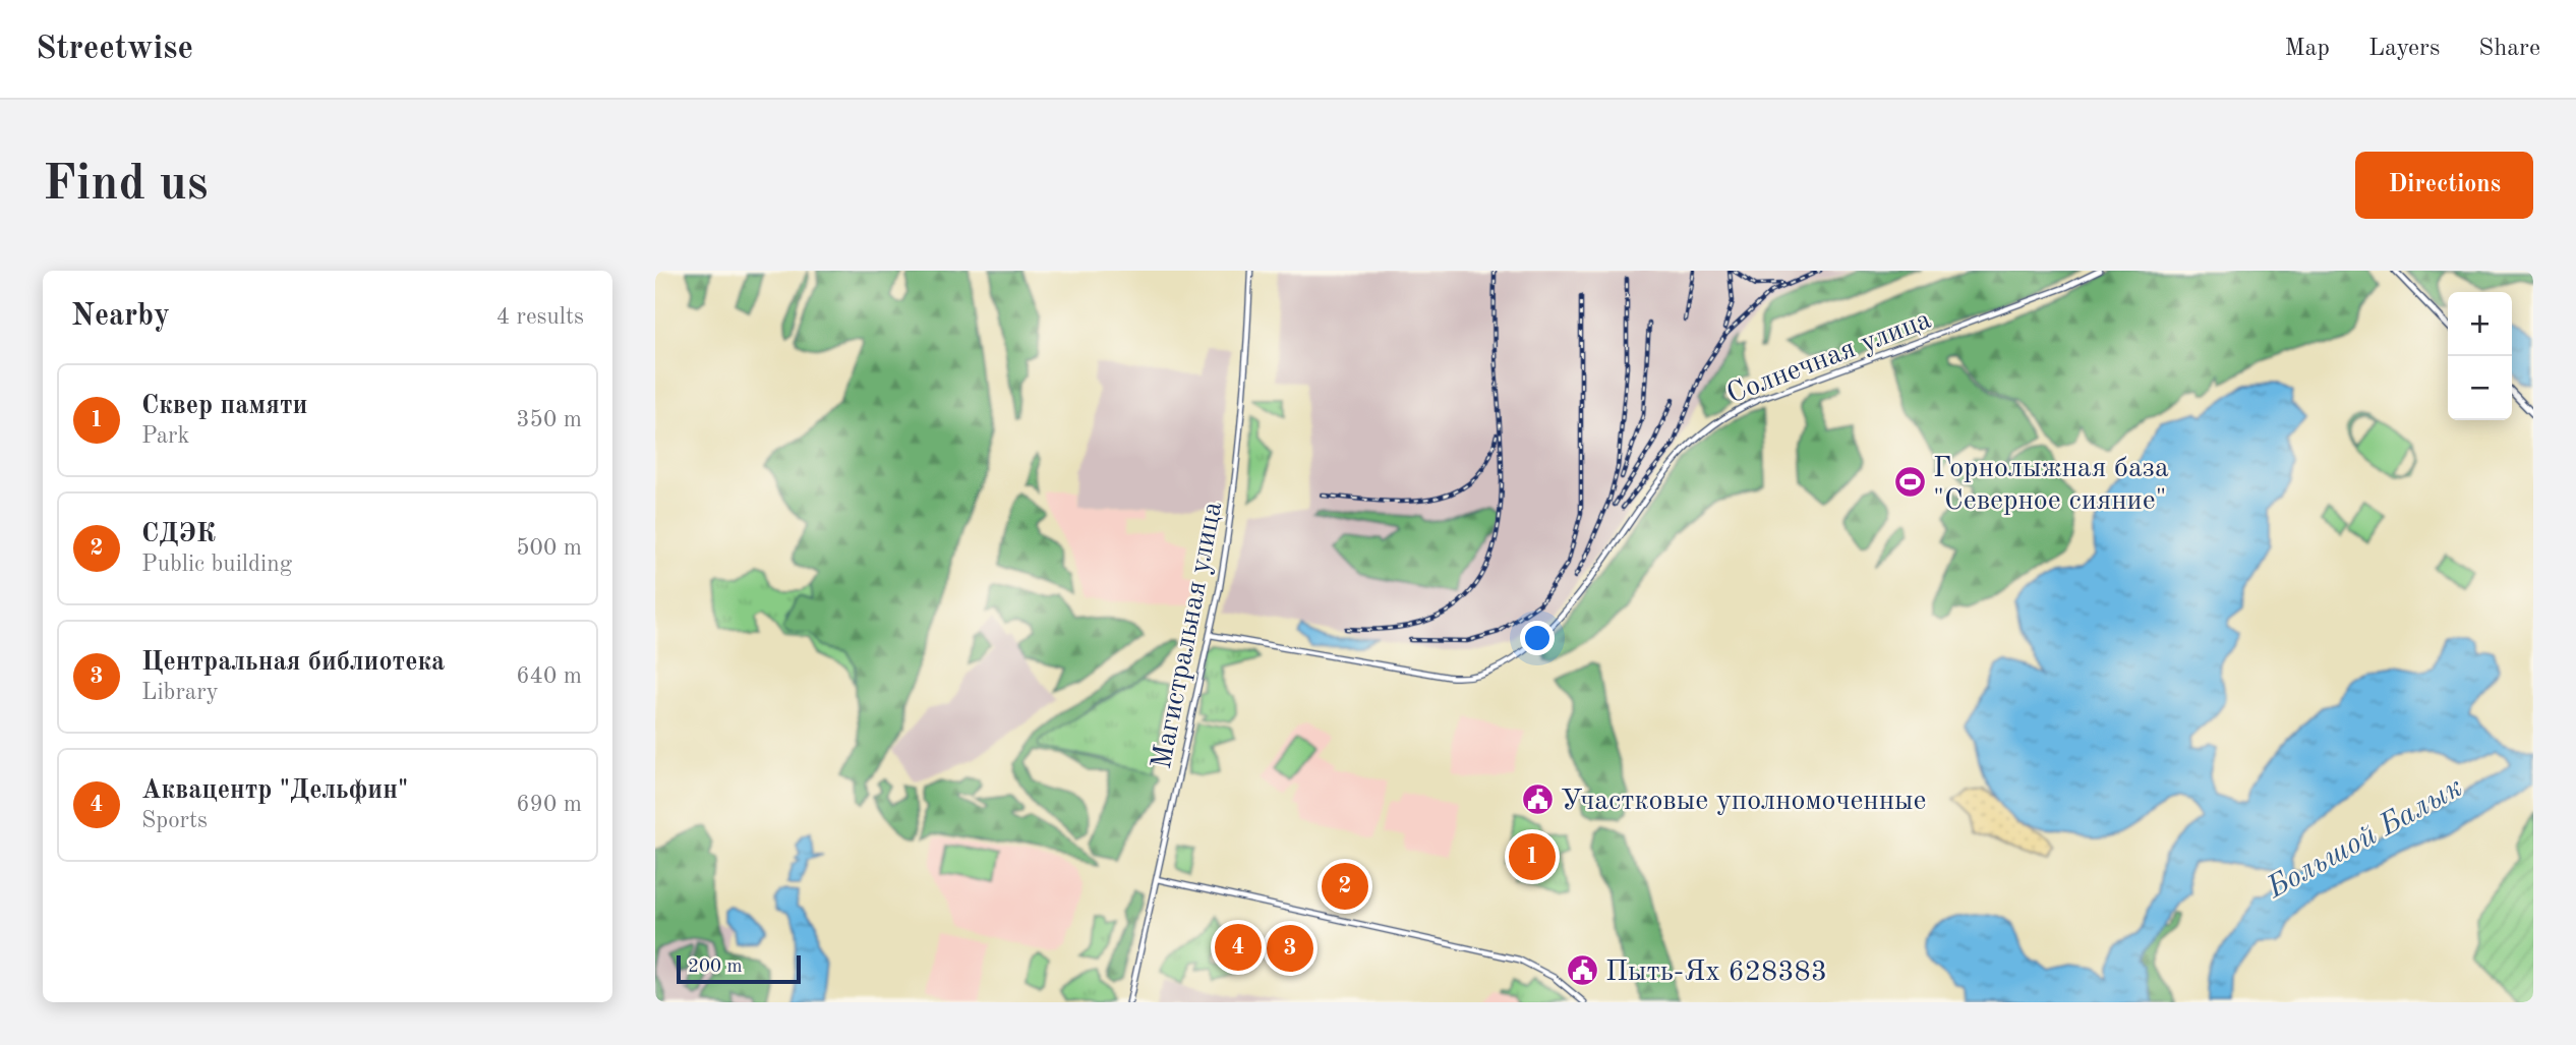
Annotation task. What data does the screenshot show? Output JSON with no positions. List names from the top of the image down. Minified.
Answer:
{"streets":{"street":["Солнечная улица","Магистральная улица"]},"crossings":[["Солнечная улица","Магистральная улица"]],"water":["Большой Балык"],"places":{"sports":["Горнолыжная база \"Северное сияние\""],"public building":["Участковые уполномоченные","Пыть-Ях 628383"]},"scale_bar":"200 m","page":{"header":"Streetwise","nav":["Map","Layers","Share"],"buttons":"Directions","title":"Find us","heading":["Nearby","4 results"],"map_buttons":["+","−"],"list":[{"mark":"1","name":"Сквер памяти","note":"Park","value":"350 m"},{"mark":"2","name":"СДЭК","note":"Public building","value":"500 m"},{"mark":"3","name":"Центральная библиотека","note":"Library","value":"640 m"},{"mark":"4","name":"Аквацентр \"Дельфин\"","note":"Sports","value":"690 m"}],"pins":["1","2","4","3"],"scale":"200 m"}}
